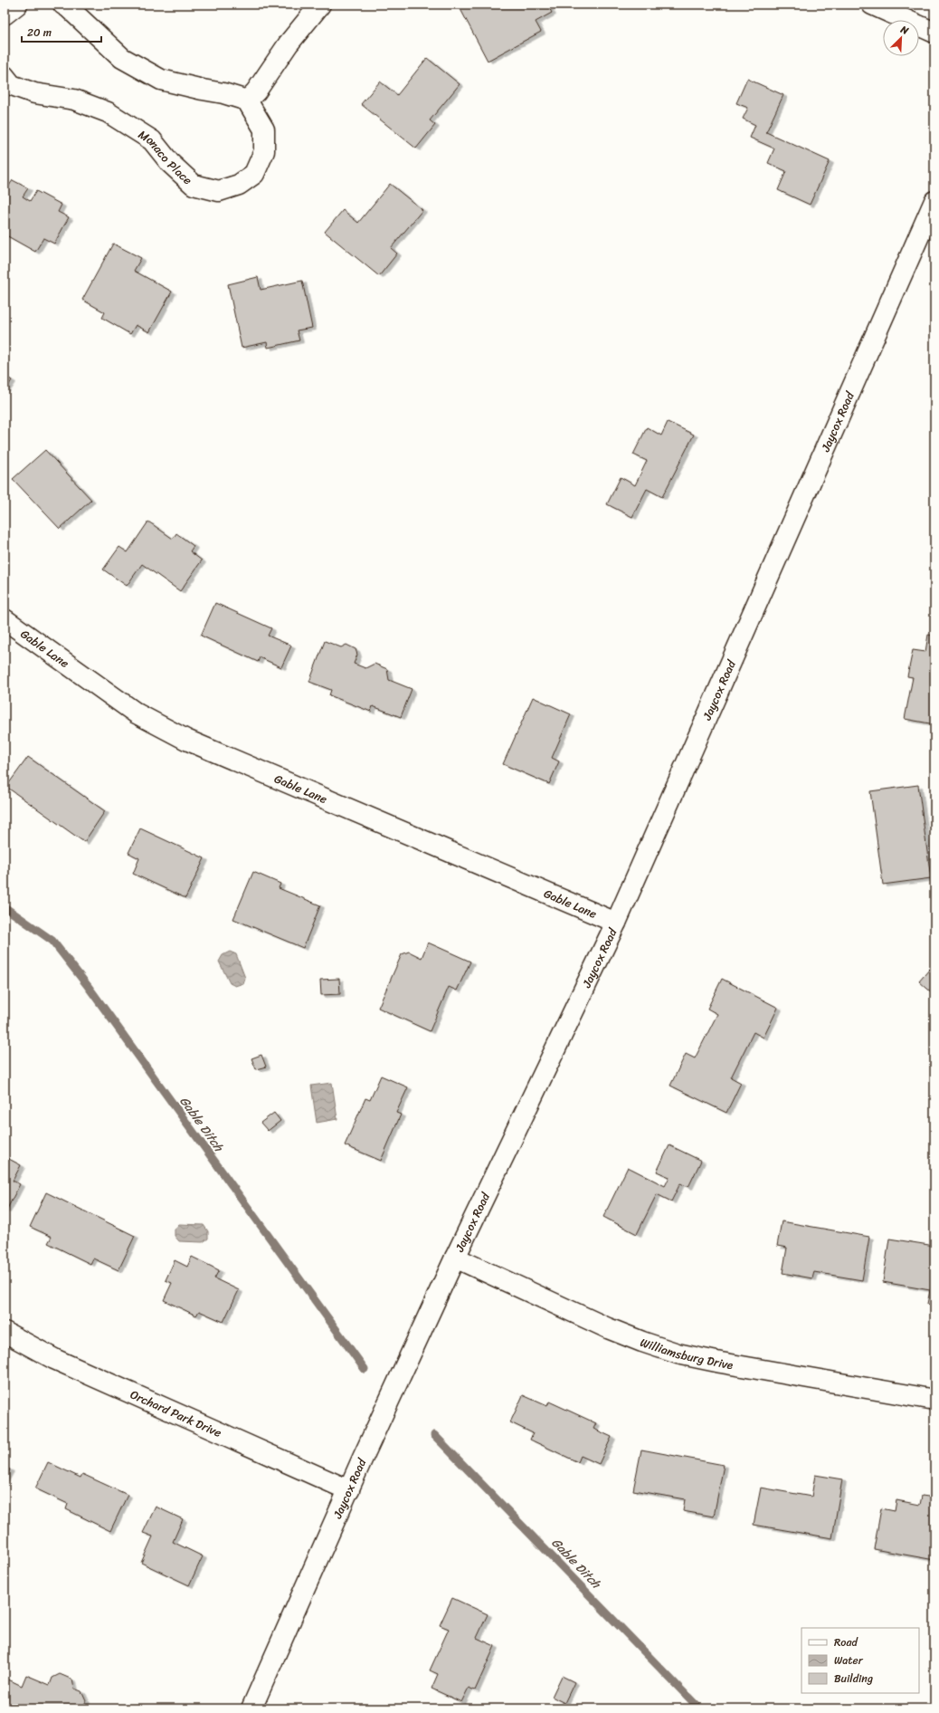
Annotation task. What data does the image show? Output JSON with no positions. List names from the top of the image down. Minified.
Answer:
{"streets":{"street":["Monaco Place","Jaycox Road","Gable Lane","Williamsburg Drive","Orchard Park Drive"]},"crossings":[["Jaycox Road","Gable Lane"],["Jaycox Road","Williamsburg Drive"],["Jaycox Road","Orchard Park Drive"]],"water":["Gable Ditch"],"legend":["Road","Water","Building"],"scale_bar":"20 m","north":"top right"}
